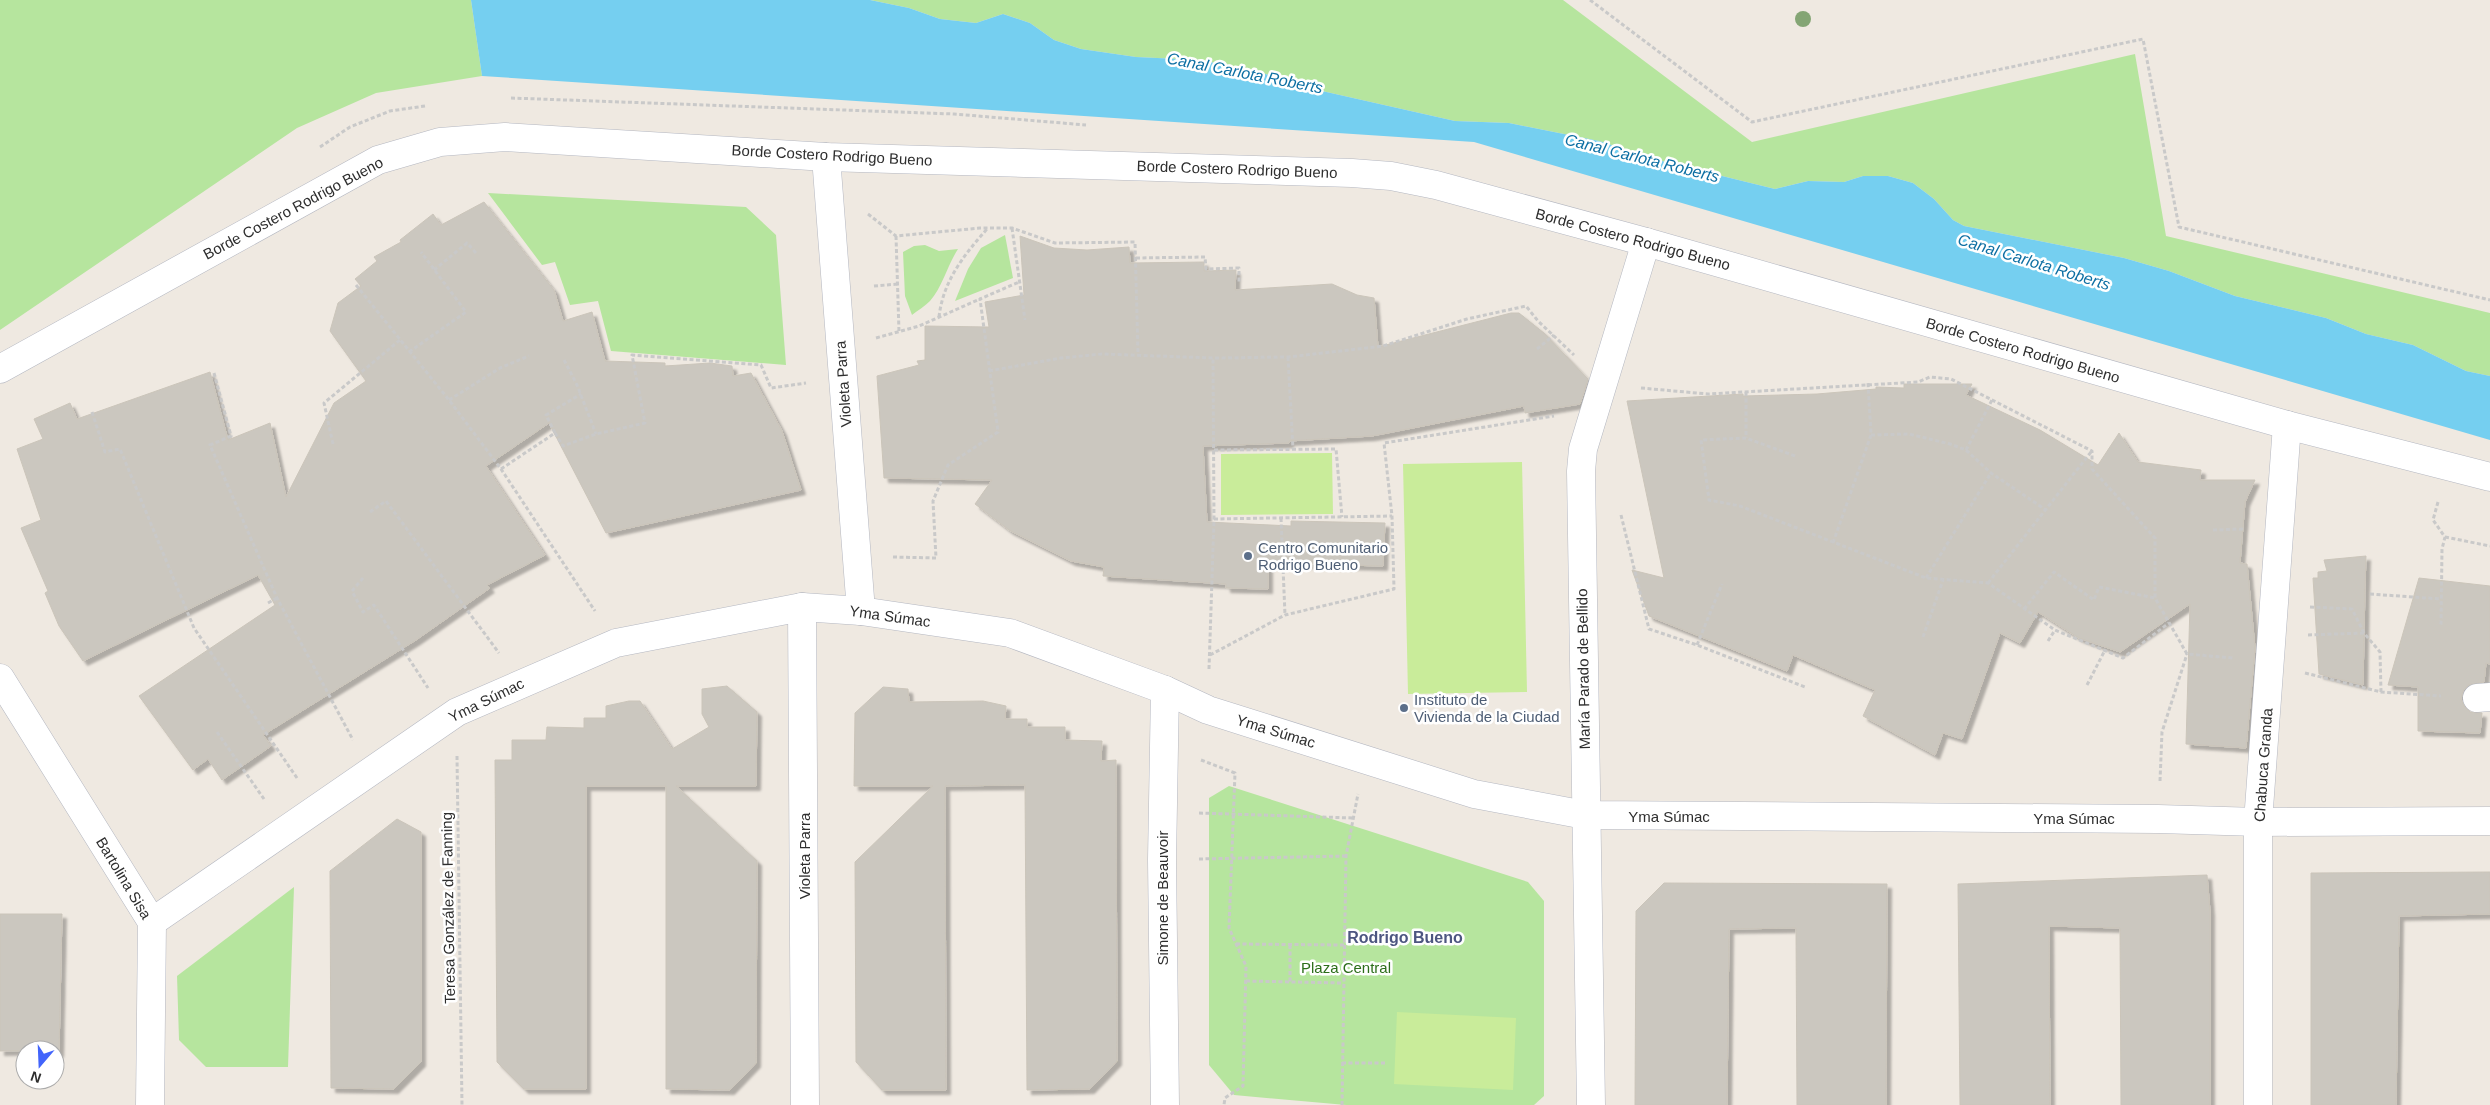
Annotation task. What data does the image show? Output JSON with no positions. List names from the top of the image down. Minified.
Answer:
{"streets":{"street":["Borde Costero Rodrigo Bueno","Violeta Parra","Yma Súmac","María Parado de Bellido","Chabuca Granda","Bartolina Sisa","Simone de Beauvoir"],"path":["Teresa González de Fanning"]},"crossings":[["Borde Costero Rodrigo Bueno","Violeta Parra"],["Borde Costero Rodrigo Bueno","María Parado de Bellido"],["Borde Costero Rodrigo Bueno","Chabuca Granda"],["Violeta Parra","Yma Súmac"],["Yma Súmac","María Parado de Bellido"],["Yma Súmac","Chabuca Granda"],["Yma Súmac","Bartolina Sisa"],["Yma Súmac","Simone de Beauvoir"],["Yma Súmac","Teresa González de Fanning"]],"districts":["Rodrigo Bueno"],"water":["Canal Carlota Roberts"],"parks":["Plaza Central"],"places":["Centro Comunitario Rodrigo Bueno","Instituto de Vivienda de la Ciudad"],"north":"bottom"}
